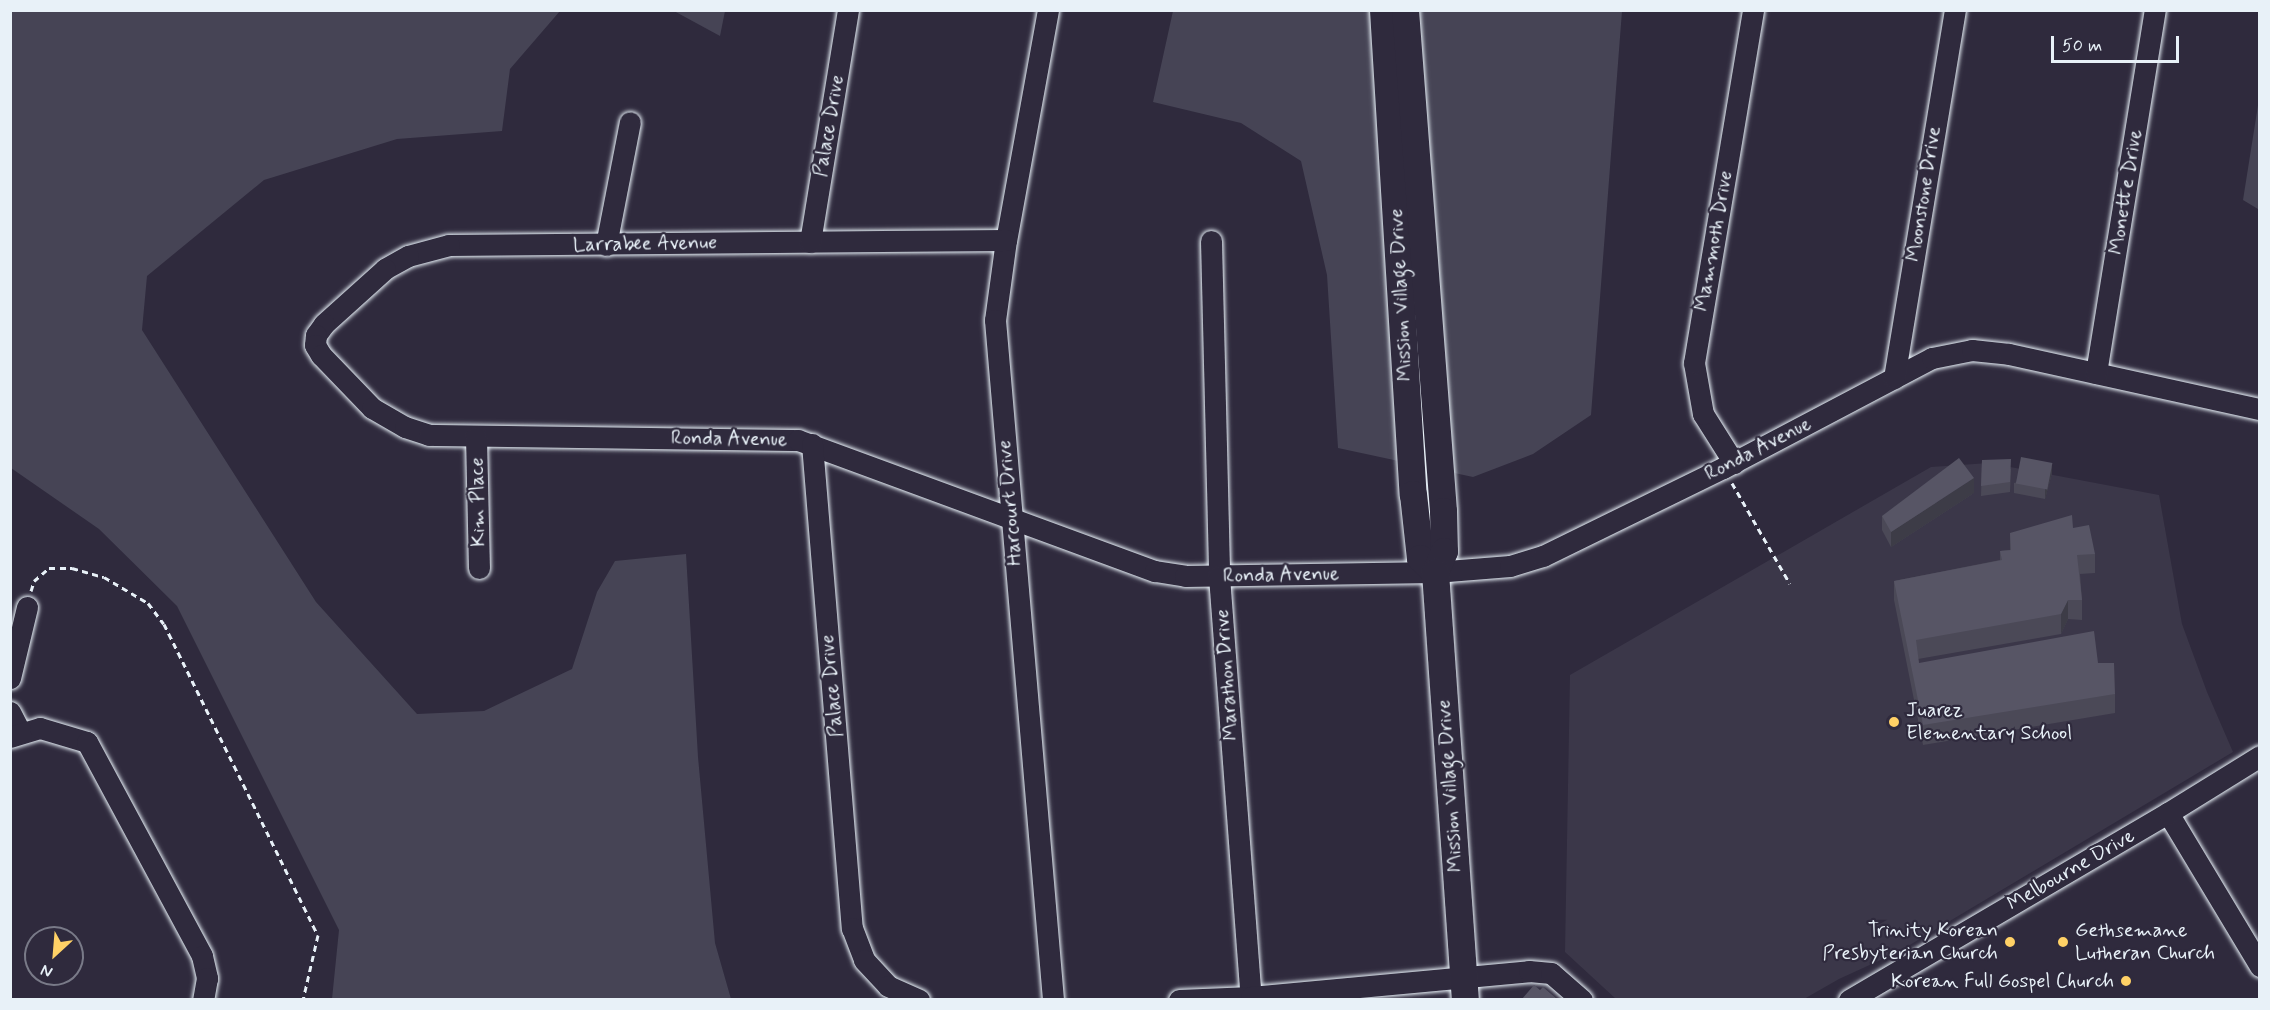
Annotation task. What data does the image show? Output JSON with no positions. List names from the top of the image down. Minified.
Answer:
{"streets":{"main road":["Mission Village Drive"],"street":["Palace Drive","Monette Drive","Moonstone Drive","Mammoth Drive","Larrabee Avenue","Ronda Avenue","Kim Place","Harcourt Drive","Marathon Drive","Melbourne Drive"]},"crossings":[["Palace Drive","Larrabee Avenue"],["Palace Drive","Ronda Avenue"],["Monette Drive","Ronda Avenue"],["Moonstone Drive","Ronda Avenue"],["Mammoth Drive","Ronda Avenue"],["Larrabee Avenue","Ronda Avenue"],["Larrabee Avenue","Harcourt Drive"],["Mission Village Drive","Ronda Avenue"],["Ronda Avenue","Kim Place"],["Ronda Avenue","Harcourt Drive"],["Ronda Avenue","Marathon Drive"]],"places":["Juarez Elementary School","Trinity Korean Presbyterian Church","Gethsemane Lutheran Church","Korean Full Gospel Church"],"scale_bar":"50 m","north":"bottom left"}
